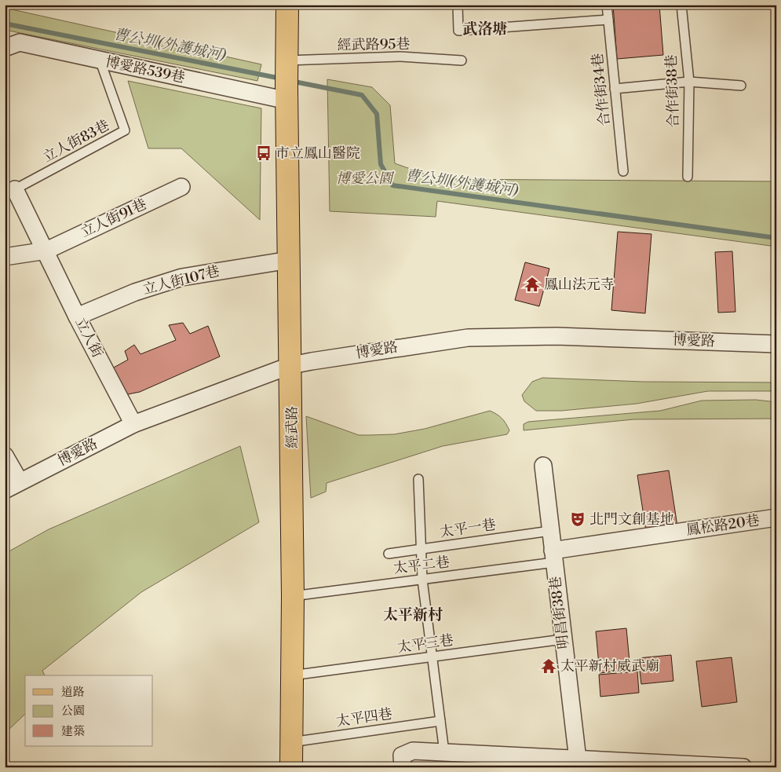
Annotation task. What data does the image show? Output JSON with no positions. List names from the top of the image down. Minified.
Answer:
{"streets":{"main road":["經武路"],"street":["博愛路539巷","立人街91巷","立人街107巷","立人街","博愛路","鳳松路20巷","明昌街38巷"],"lane":["經武路95巷","合作街34巷","合作街38巷","立人街83巷","太平一巷","太平二巷","太平三巷","太平四巷"]},"crossings":[["經武路95巷","博愛路539巷"],["經武路95巷","經武路"],["博愛路539巷","立人街83巷"],["博愛路539巷","經武路"],["立人街83巷","立人街"],["立人街91巷","立人街"],["立人街107巷","立人街"],["立人街107巷","經武路"],["立人街","博愛路"],["博愛路","經武路"],["經武路","太平二巷"],["經武路","太平三巷"],["經武路","太平四巷"],["鳳松路20巷","太平二巷"],["鳳松路20巷","明昌街38巷"],["太平一巷","明昌街38巷"],["太平二巷","明昌街38巷"],["明昌街38巷","太平三巷"]],"districts":["武洛塘","太平新村"],"water":["曹公圳(外護城河)"],"parks":["博愛公園"],"places":{"bus stop":["市立鳳山醫院"],"temple":["鳳山法元寺","太平新村威武廟"],"theatre":["北門文創基地"]},"legend":["道路","公園","建築"]}
